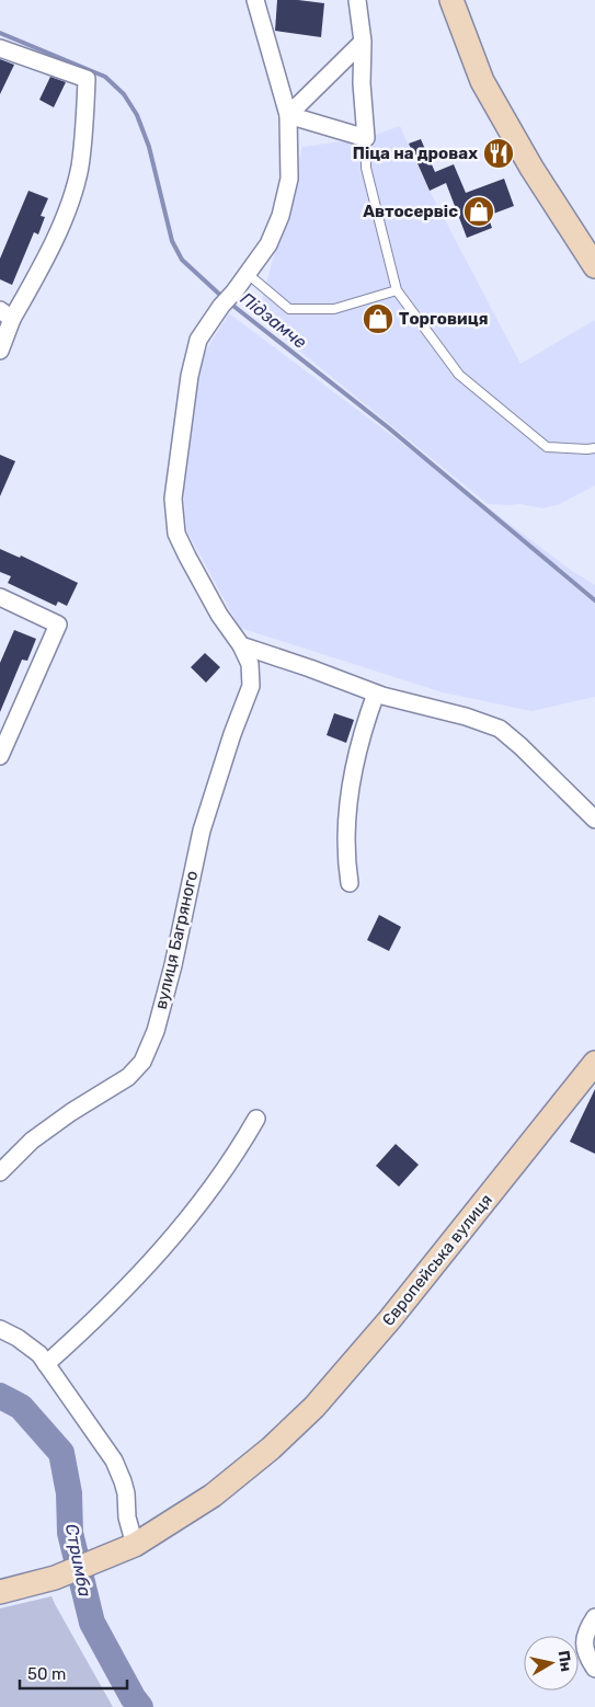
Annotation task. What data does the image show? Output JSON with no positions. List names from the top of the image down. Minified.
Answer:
{"streets":{"main road":["Європейська вулиця"],"street":["вулиця Багряного"]},"water":["Підзамче","Стримба"],"places":{"restaurant":["Піца на дровах"],"shop":["Автосервіс","Торговиця"]},"scale_bar":"50 m","north":"right"}
